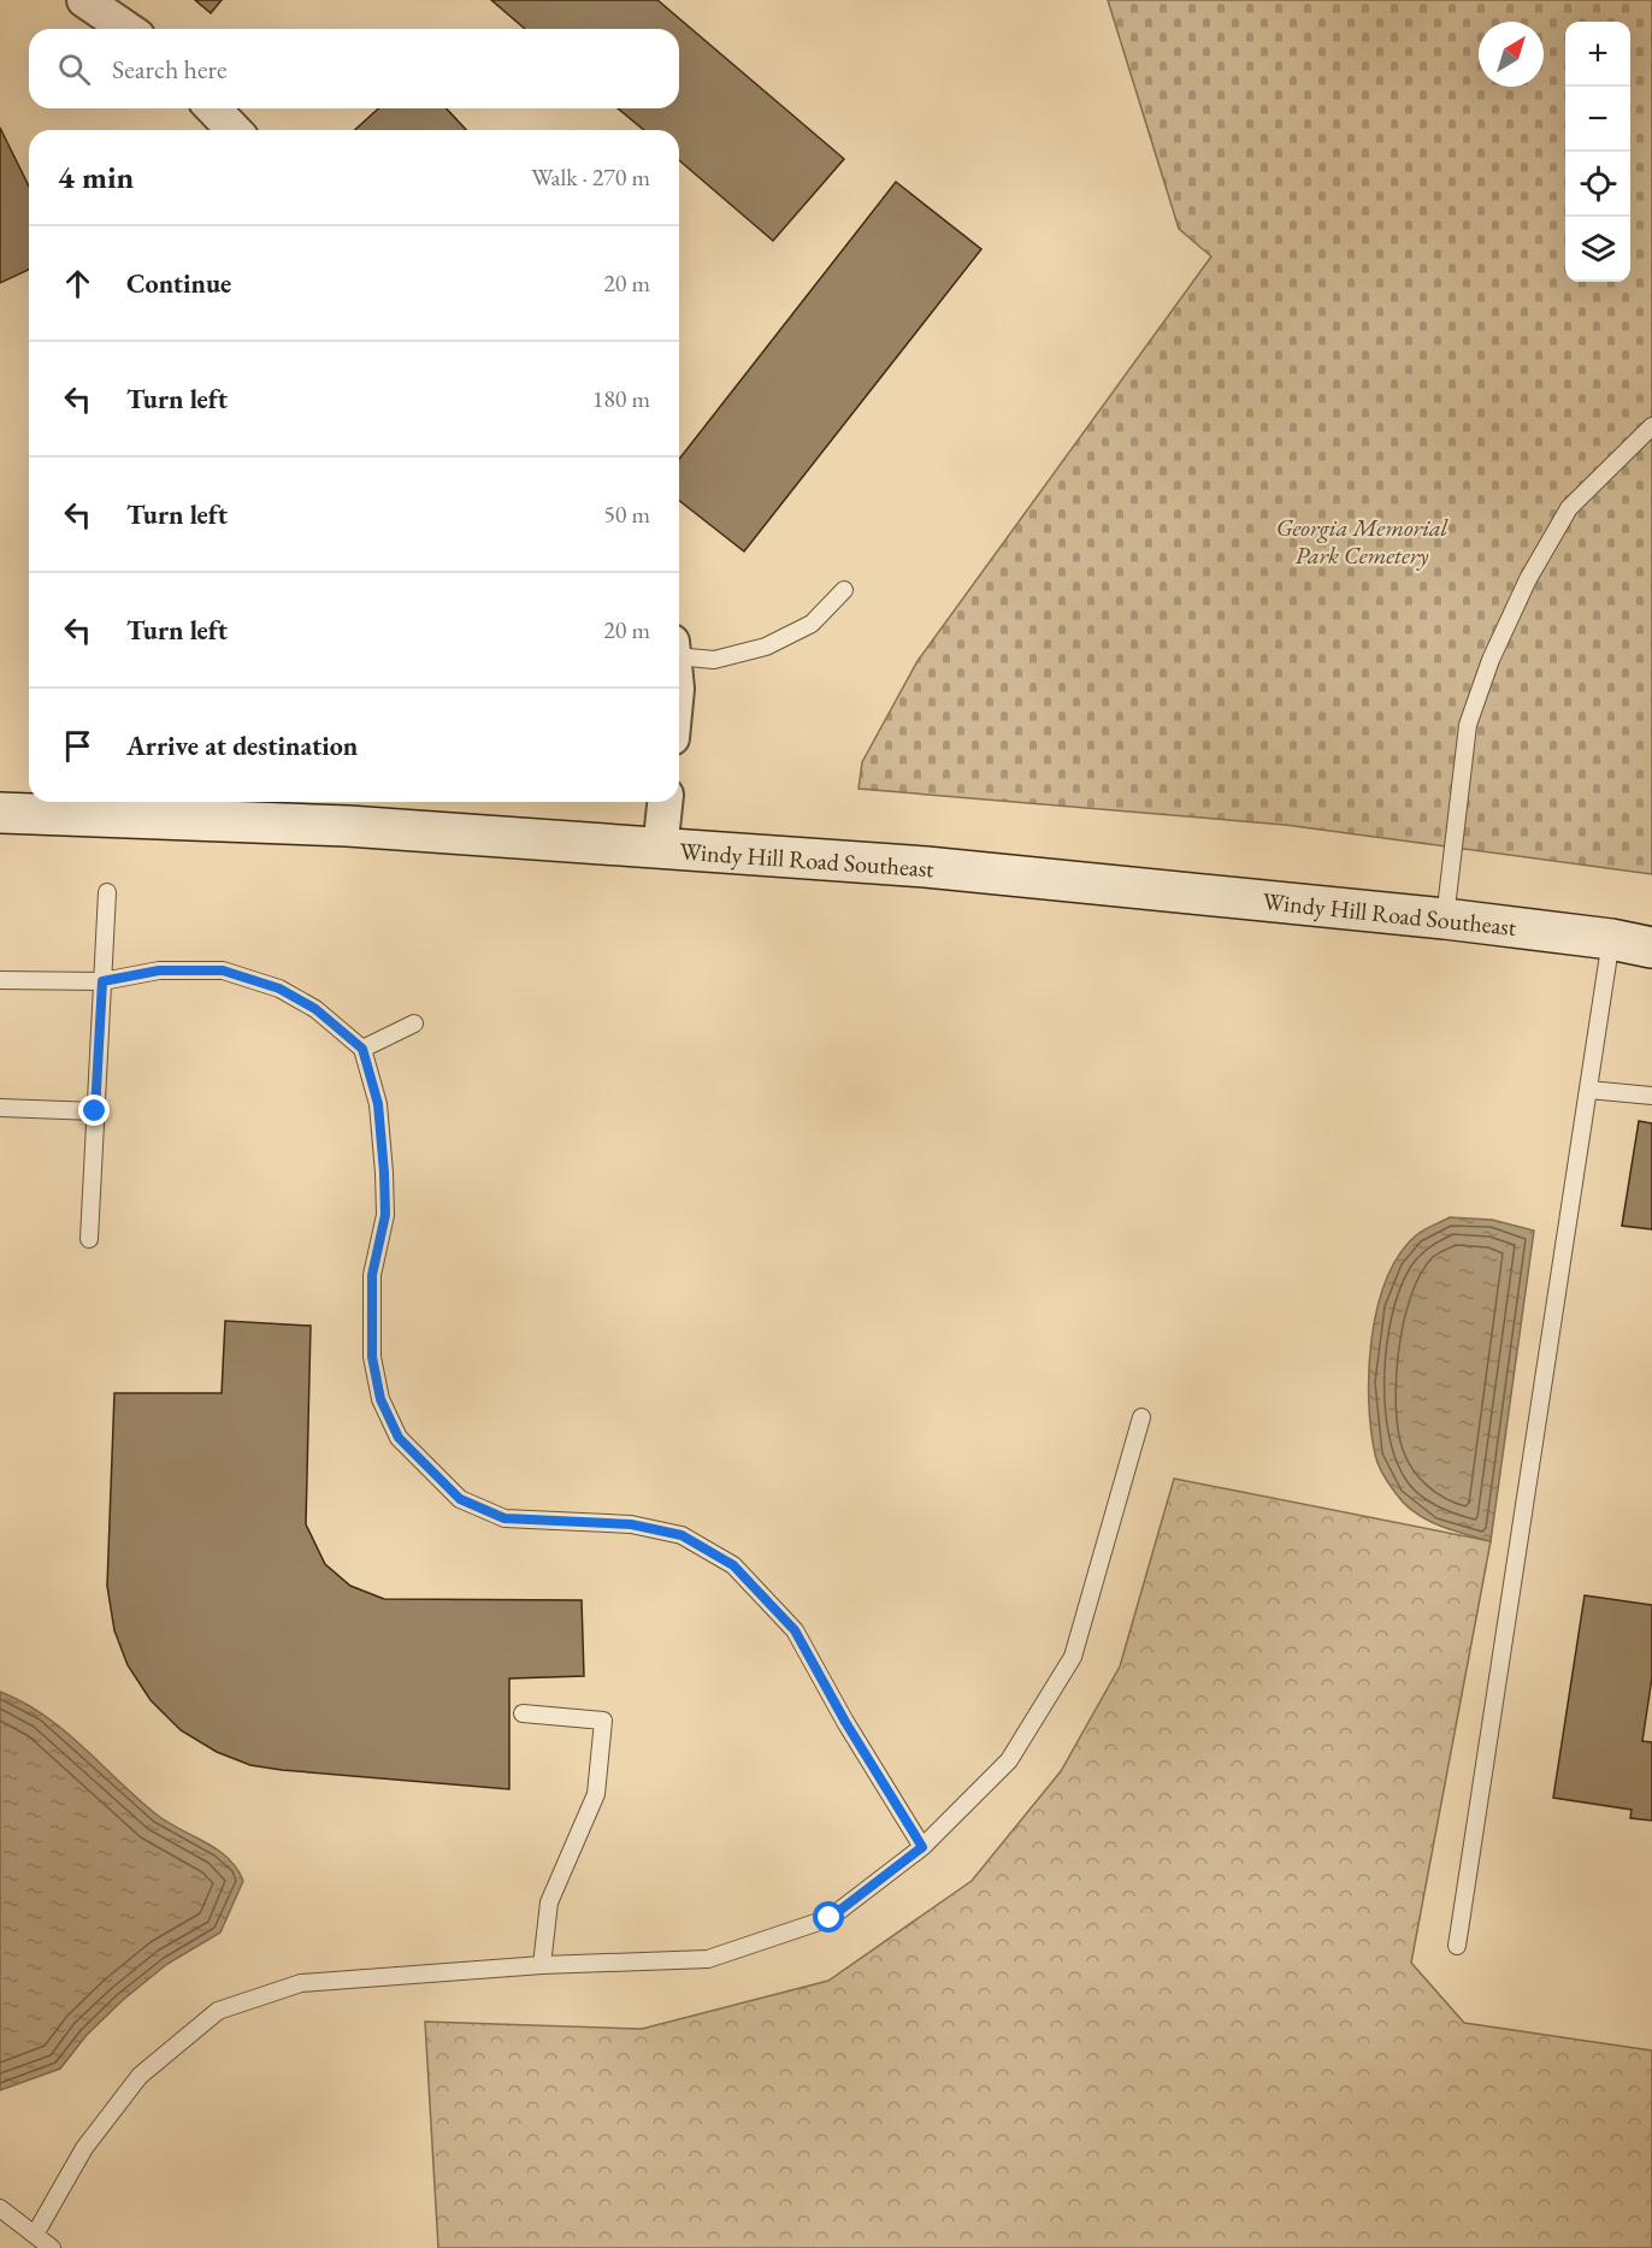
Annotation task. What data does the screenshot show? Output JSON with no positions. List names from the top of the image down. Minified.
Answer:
{"streets":{"main road":["Windy Hill Road Southeast"]},"parks":["Georgia Memorial Park Cemetery"],"north":"top right","page":{"map_buttons":["+","−"],"search":"Search here","heading":["4 min","Walk · 270 m"],"list":[["Continue","20 m"],["Turn left","180 m"],["Turn left","50 m"],["Turn left","20 m"],"Arrive at destination"]}}
